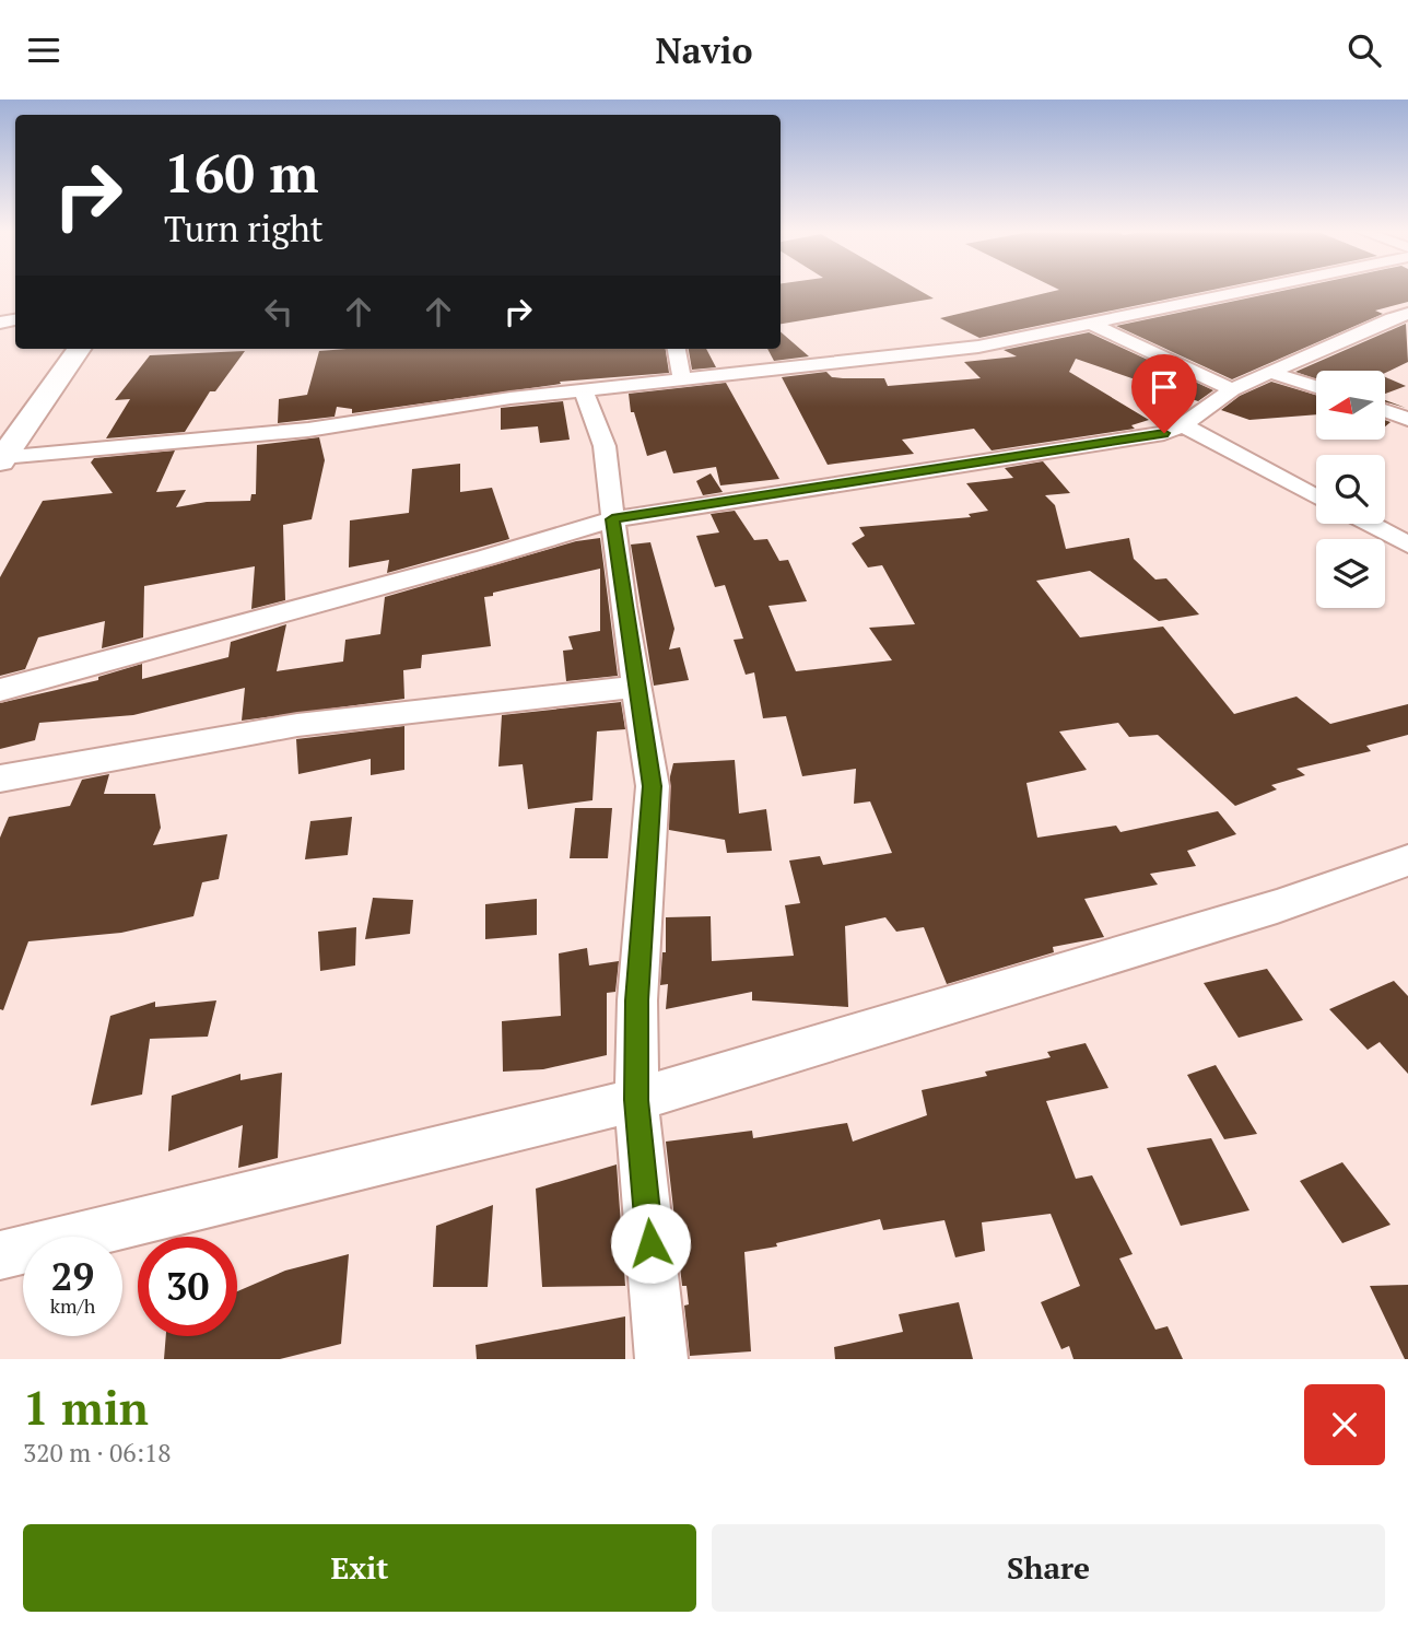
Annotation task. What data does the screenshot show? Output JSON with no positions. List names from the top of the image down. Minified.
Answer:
{"north":"left","page":{"header":"Navio","turn":["160 m","Turn right"],"speed":"29 km/h","limit":"30","heading":["1 min","320 m · 06:18"],"buttons":["Exit","Share"]}}
